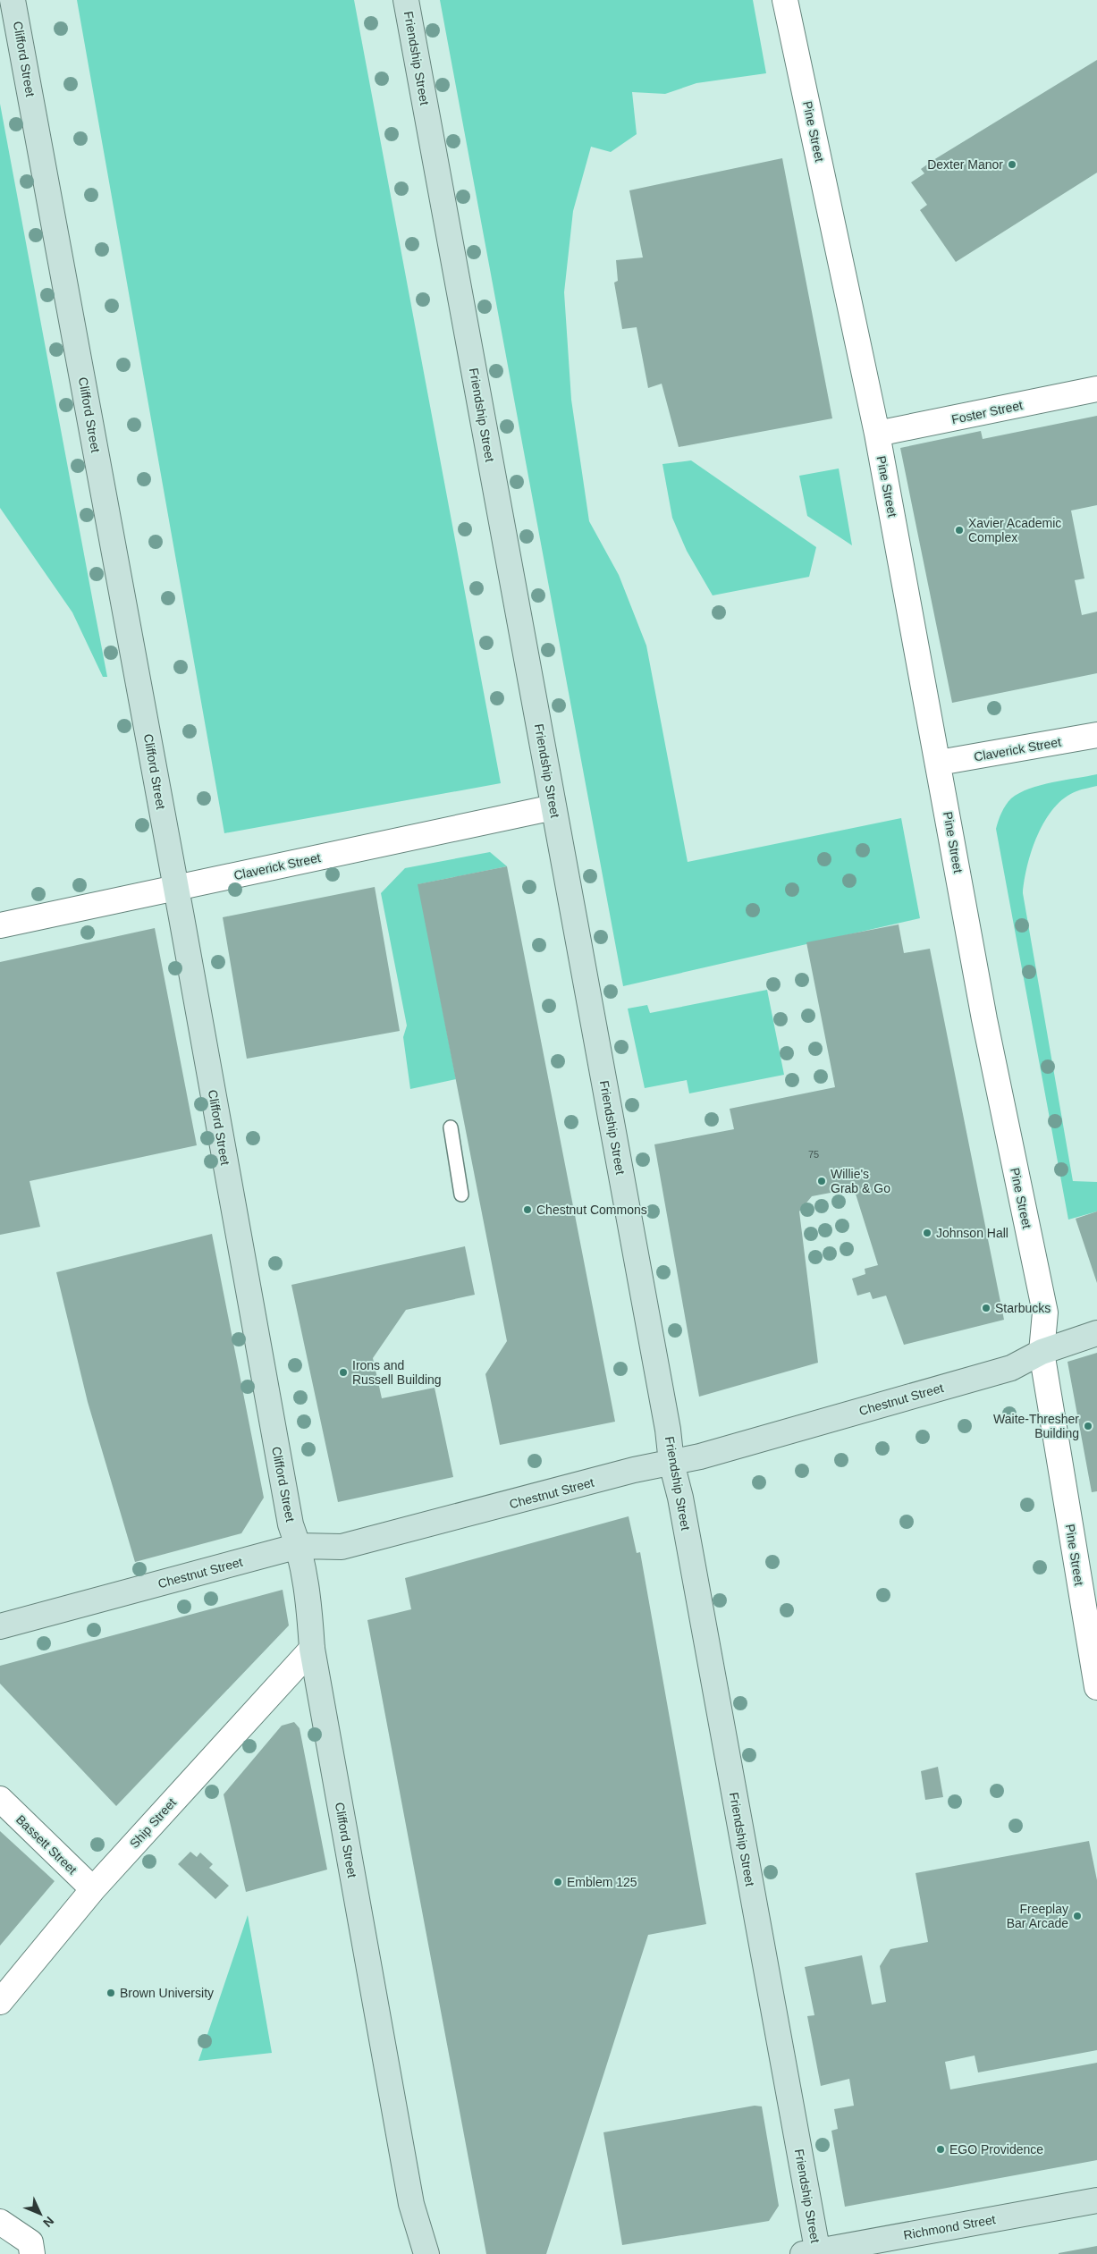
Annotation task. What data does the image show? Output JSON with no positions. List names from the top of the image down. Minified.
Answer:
{"streets":{"street":["Friendship Street","Clifford Street","Pine Street","Foster Street","Claverick Street","Chestnut Street","Ship Street","Bassett Street","Richmond Street"]},"crossings":[["Friendship Street","Claverick Street"],["Friendship Street","Chestnut Street"],["Friendship Street","Richmond Street"],["Clifford Street","Claverick Street"],["Clifford Street","Chestnut Street"],["Clifford Street","Ship Street"],["Pine Street","Foster Street"],["Pine Street","Claverick Street"],["Pine Street","Chestnut Street"],["Ship Street","Bassett Street"]],"places":["Dexter Manor","Xavier Academic Complex","Willie's Grab & Go","Chestnut Commons","Johnson Hall","Starbucks","Irons and Russell Building","Waite-Thresher Building","Emblem 125","Freeplay Bar Arcade","Brown University","EGO Providence"],"house_numbers":["75"],"north":"bottom right"}
